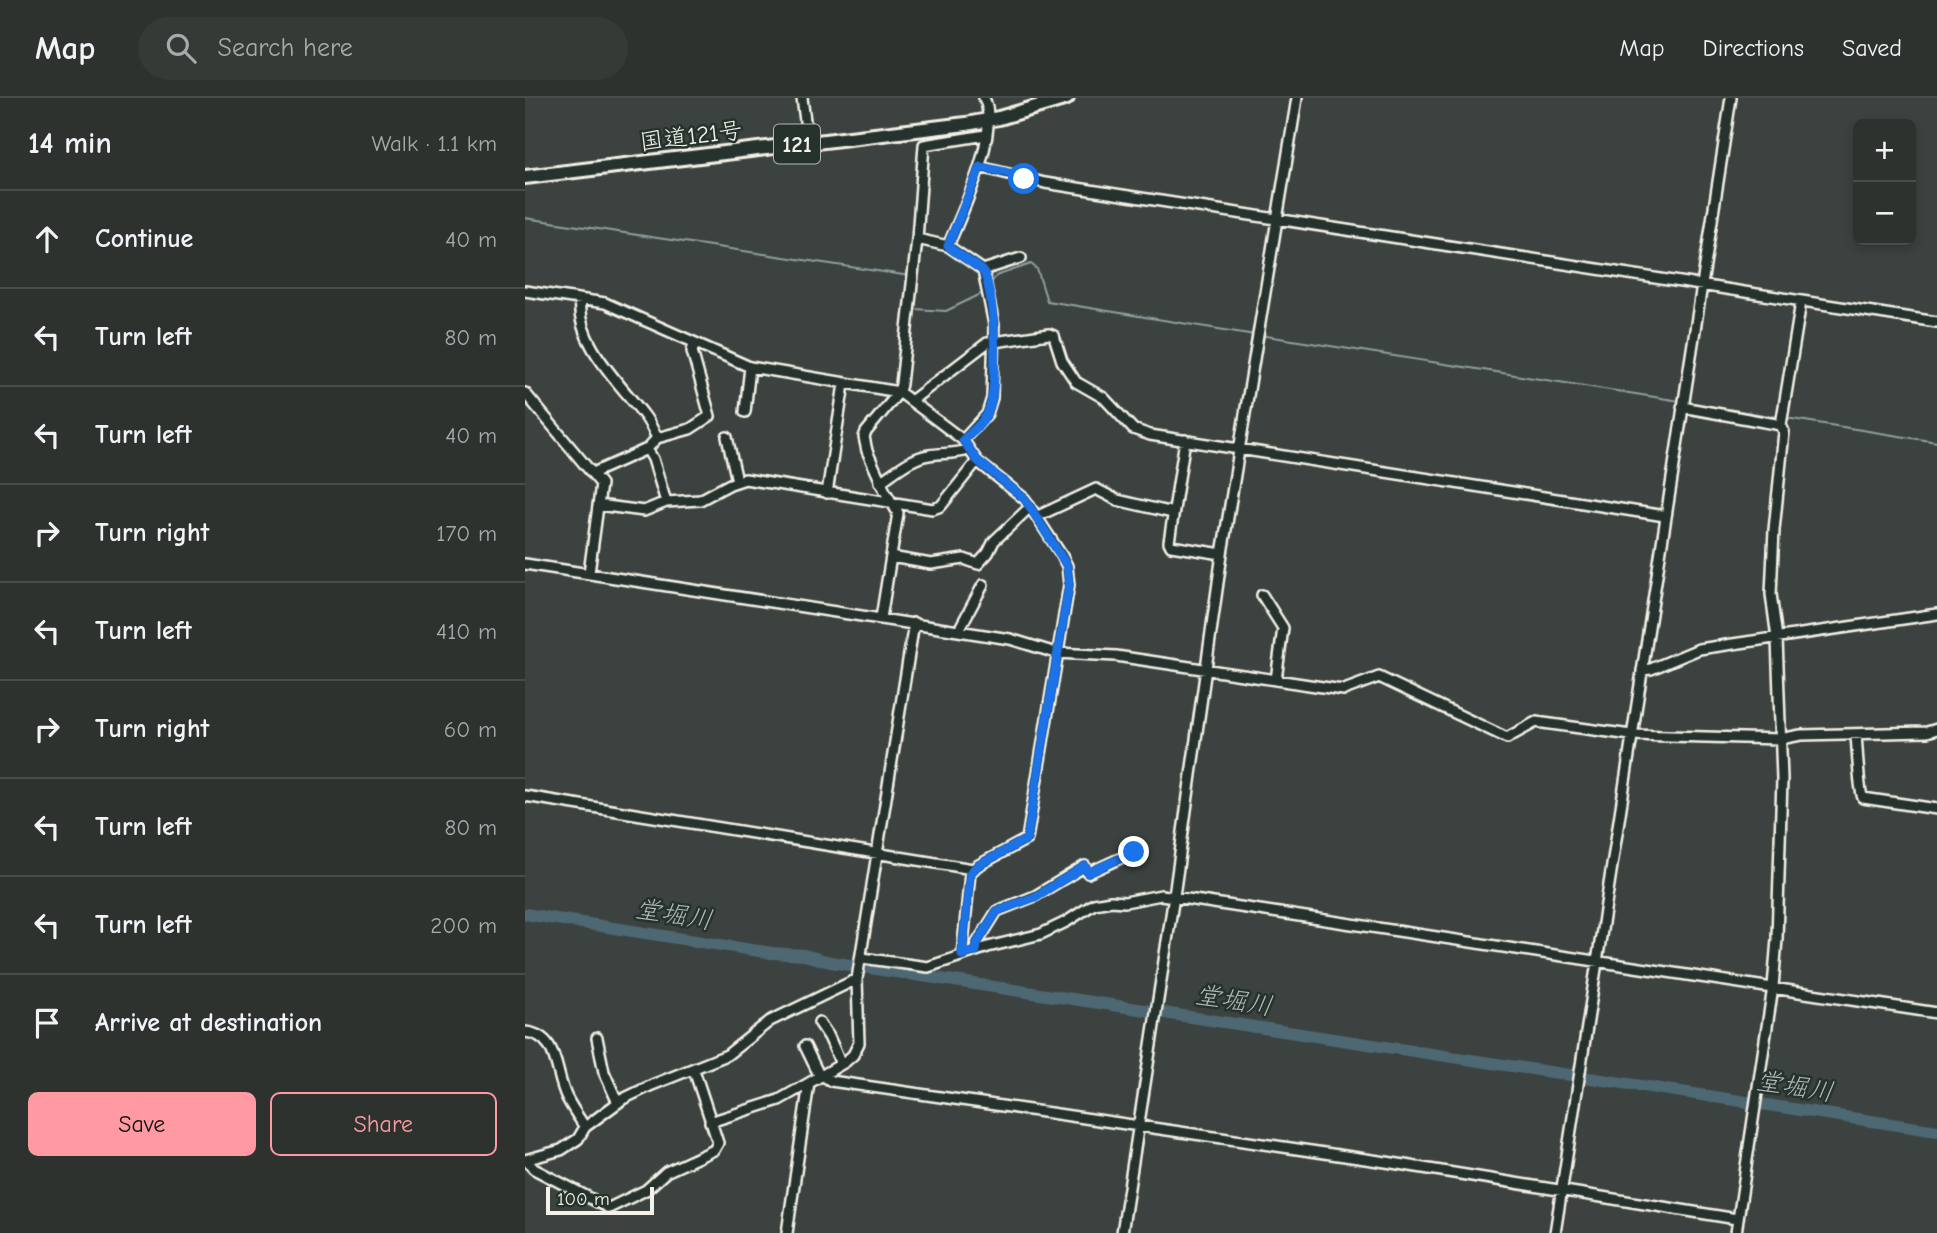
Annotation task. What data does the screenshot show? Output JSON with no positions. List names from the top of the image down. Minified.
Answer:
{"streets":{"highway":["国道121号","121"]},"water":["堂堀川"],"scale_bar":"100 m","page":{"header":"Map","search":"Search here","nav":["Map","Directions","Saved"],"heading":["14 min","Walk · 1.1 km"],"map_buttons":["+","−"],"list":[["Continue","40 m"],["Turn left","80 m"],["Turn left","40 m"],["Turn right","170 m"],["Turn left","410 m"],["Turn right","60 m"],["Turn left","80 m"],["Turn left","200 m"],"Arrive at destination"],"buttons":["Save","Share"],"scale":"100 m"}}
